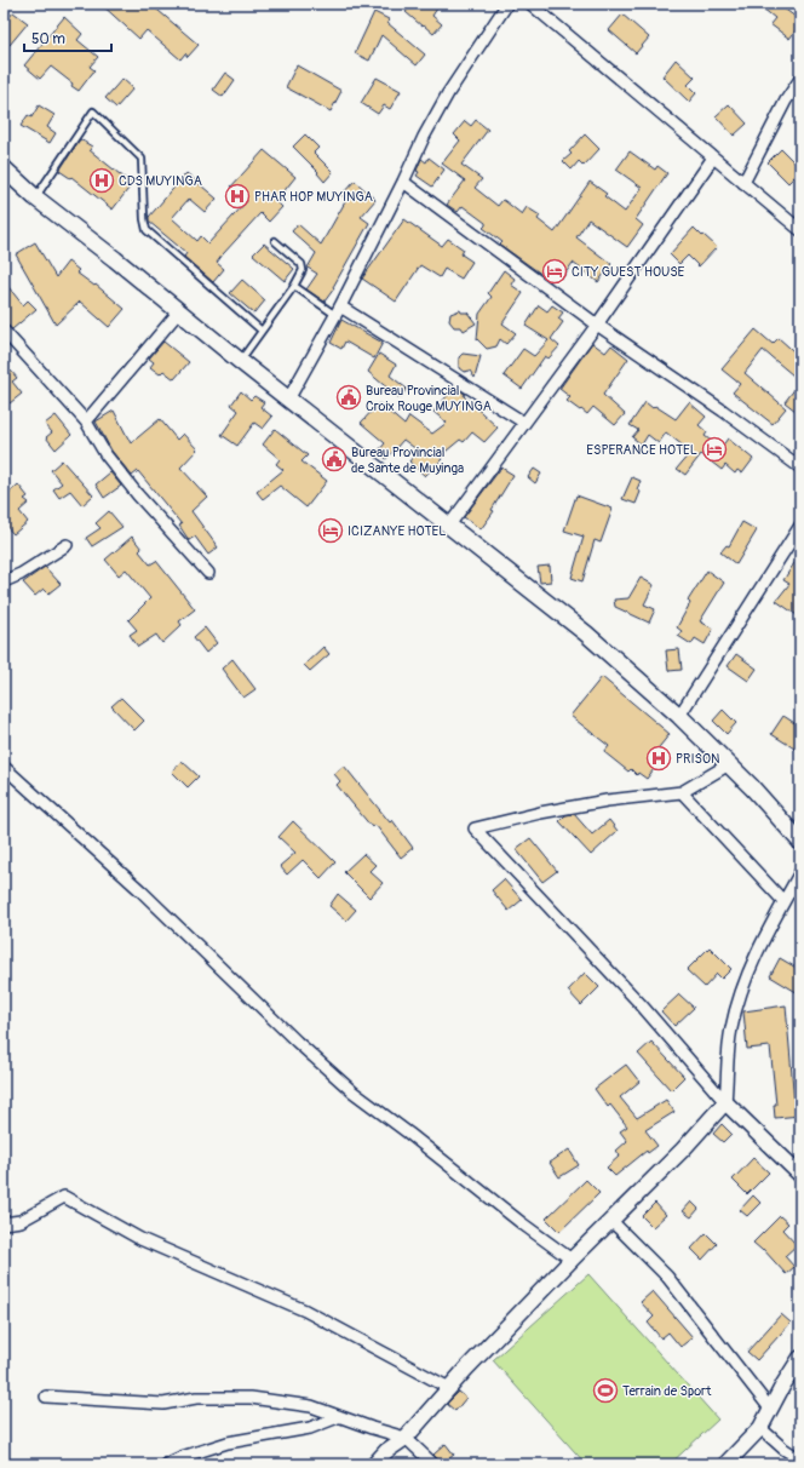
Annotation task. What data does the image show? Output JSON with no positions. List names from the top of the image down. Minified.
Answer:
{"places":{"hospital":["CDS MUYINGA","PHAR HOP MUYINGA","PRISON"],"hotel":["CITY GUEST HOUSE","ESPERANCE HOTEL","ICIZANYE HOTEL"],"public building":["Bureau Provincial Croix Rouge MUYINGA","Bureau Provincial de Sante de Muyinga"],"sports":["Terrain de Sport"]},"scale_bar":"50 m"}
